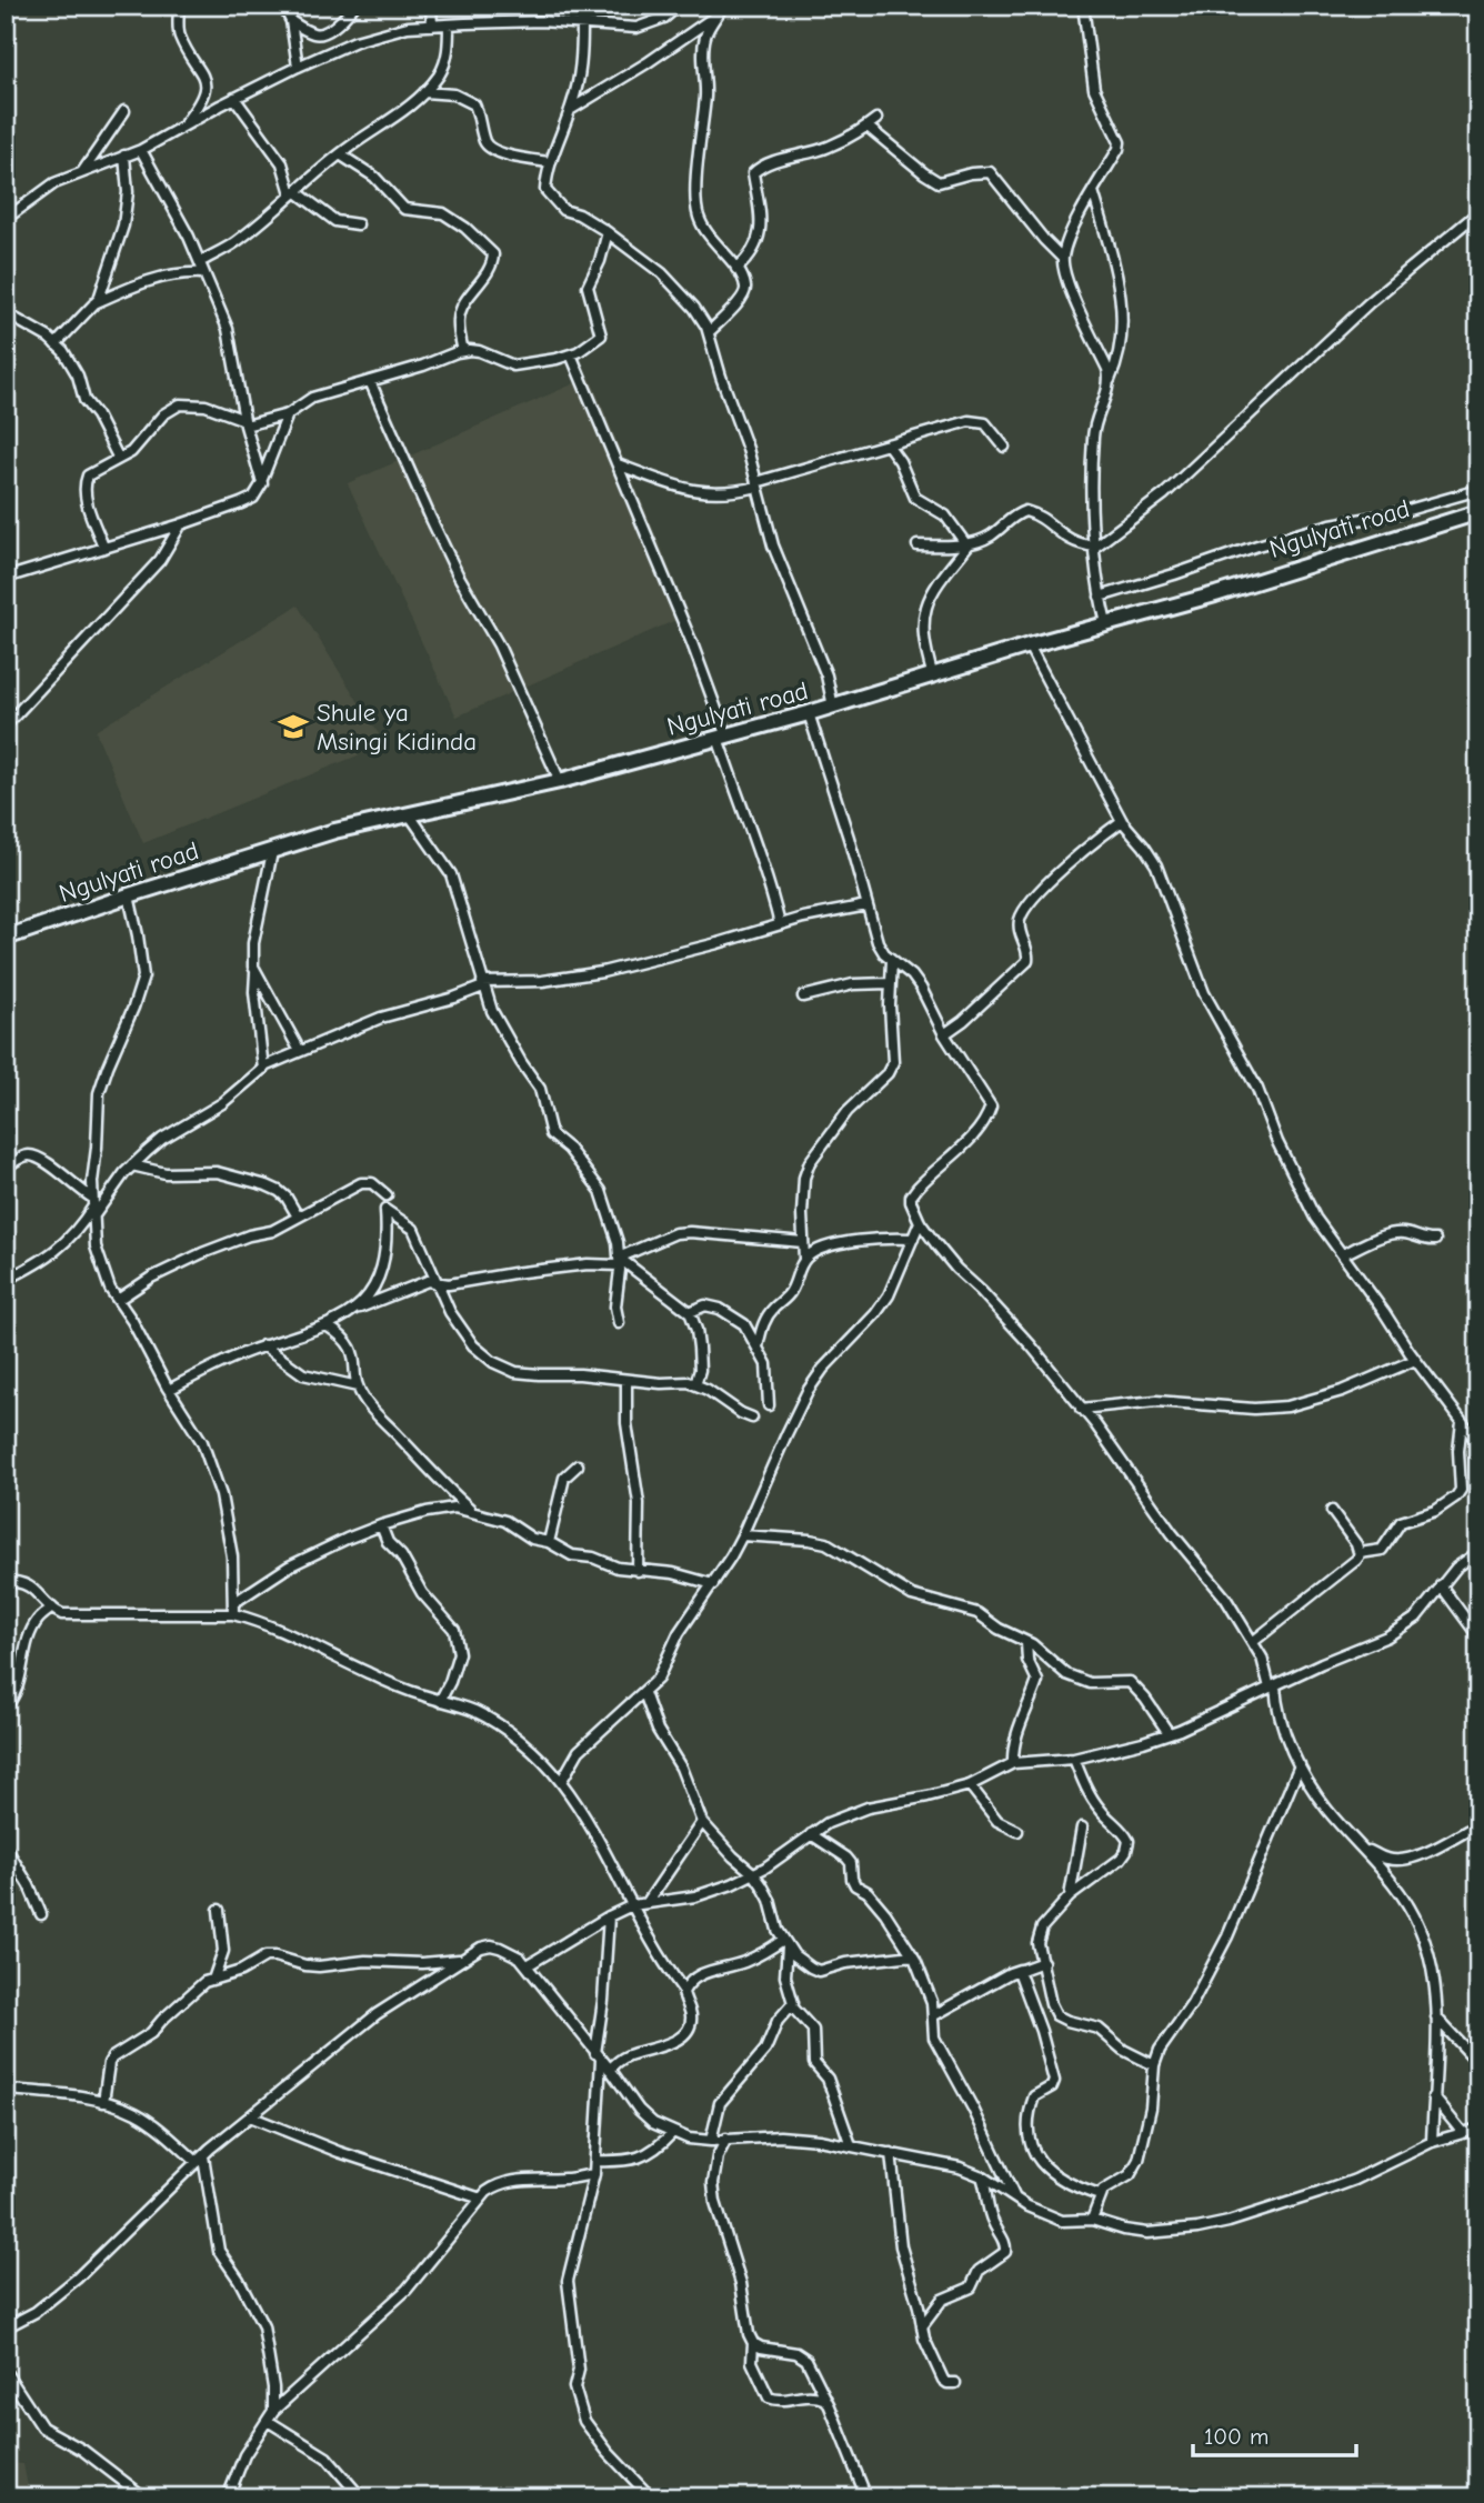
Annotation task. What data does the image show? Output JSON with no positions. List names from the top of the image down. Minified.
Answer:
{"streets":{"main road":["Ngulyati road"]},"places":{"school or university":["Shule ya Msingi Kidinda"]},"scale_bar":"100 m"}
